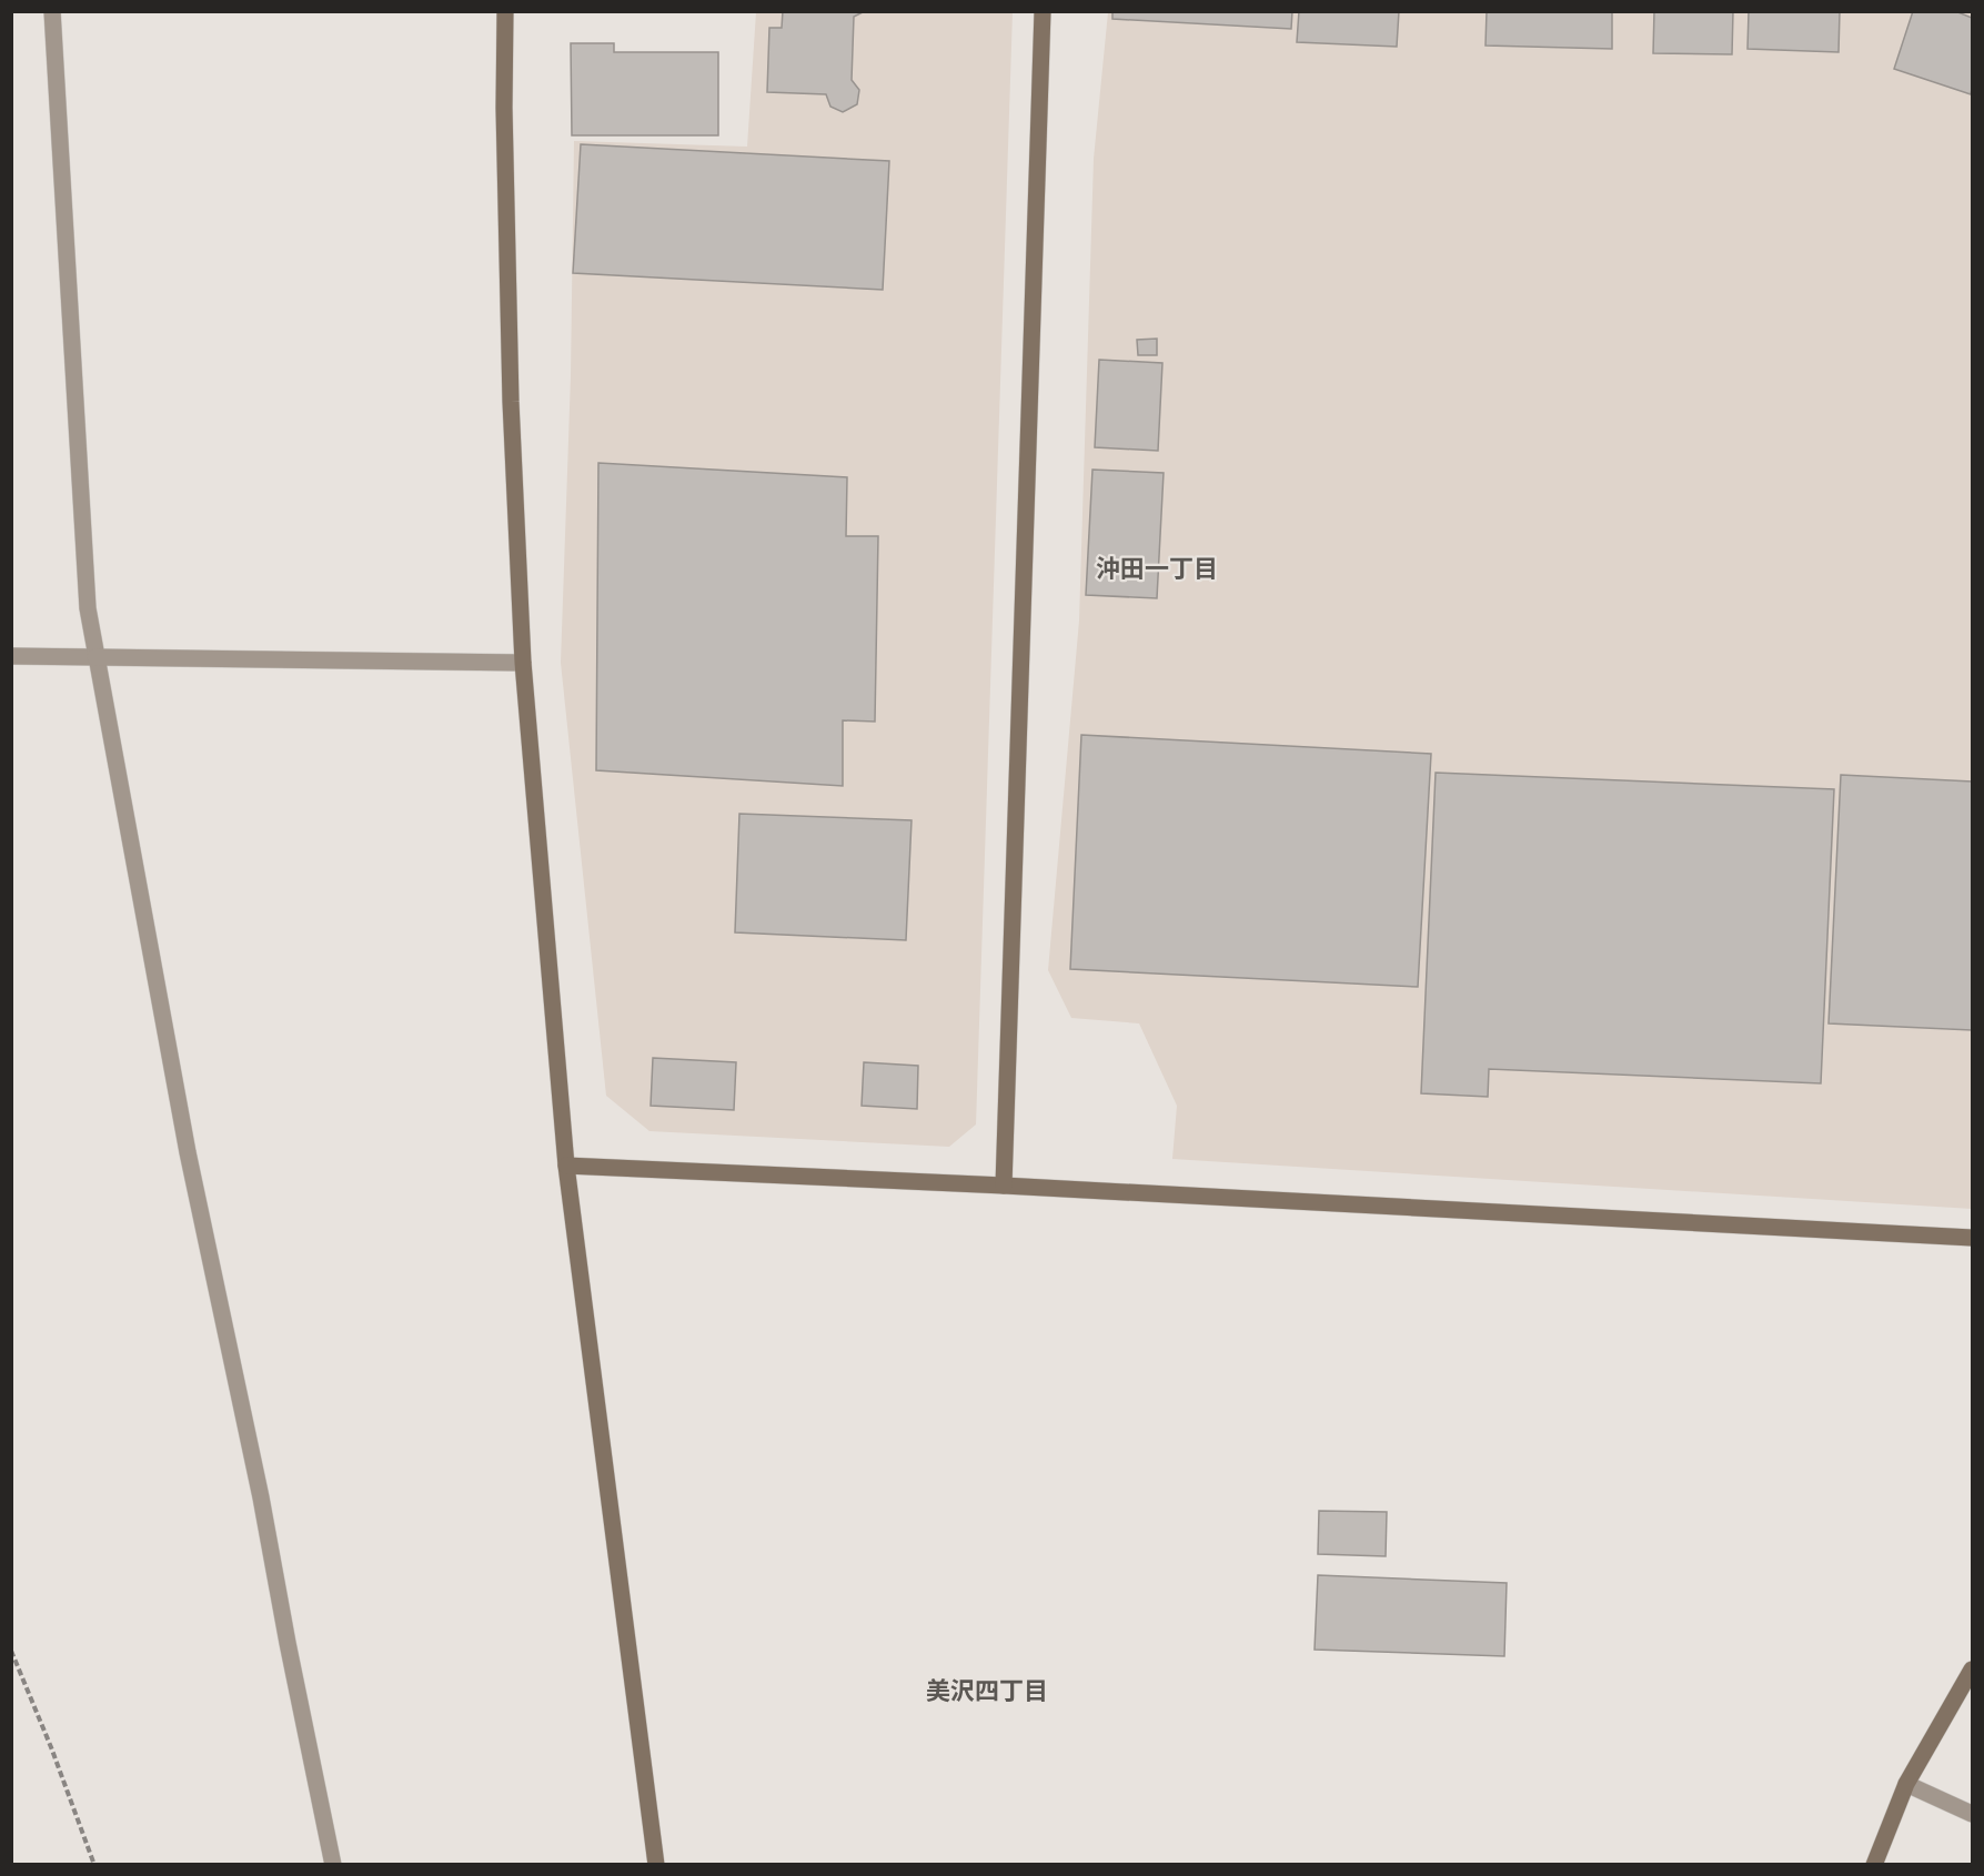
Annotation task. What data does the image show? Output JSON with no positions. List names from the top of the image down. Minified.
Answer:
{"districts":["沖田一丁目","美沢四丁目"]}
